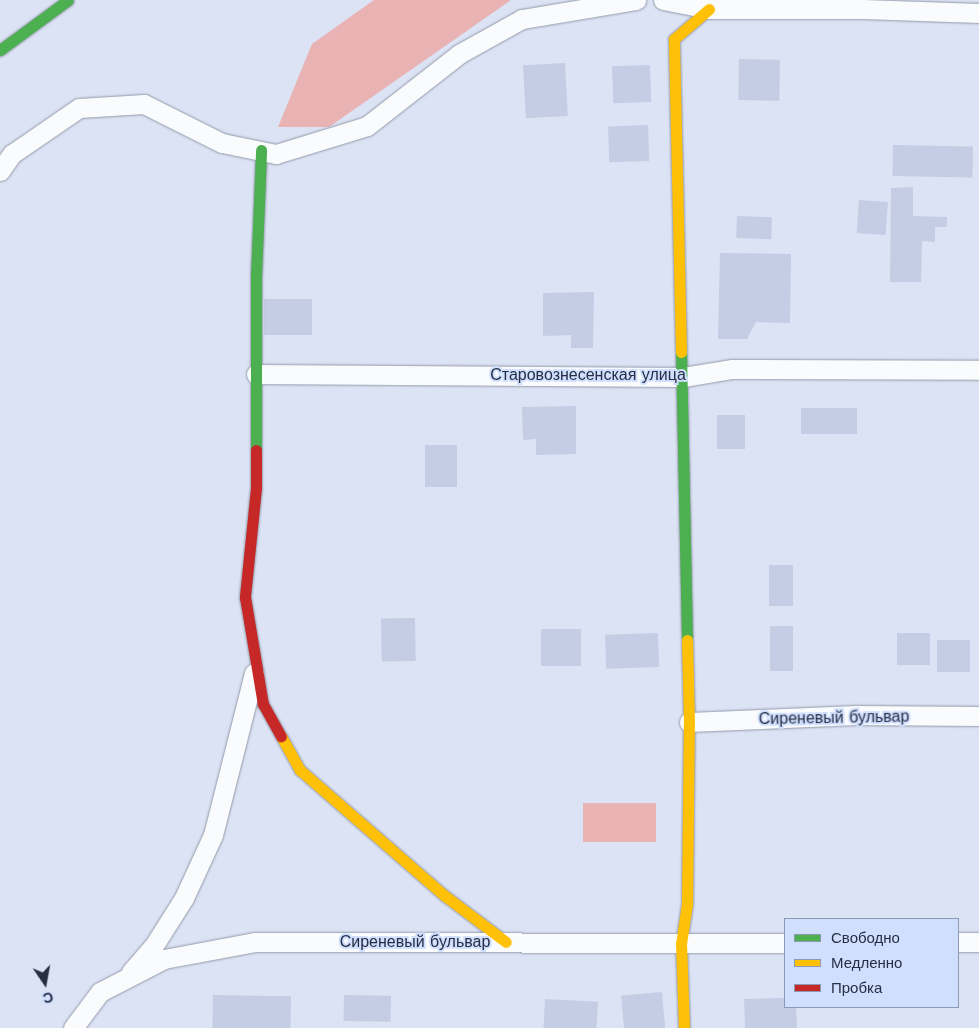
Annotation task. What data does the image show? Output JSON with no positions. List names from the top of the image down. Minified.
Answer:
{"streets":{"street":["Старовознесенская улица","Сиреневый бульвар"]},"legend":["Свободно","Медленно","Пробка"],"north":"bottom"}
